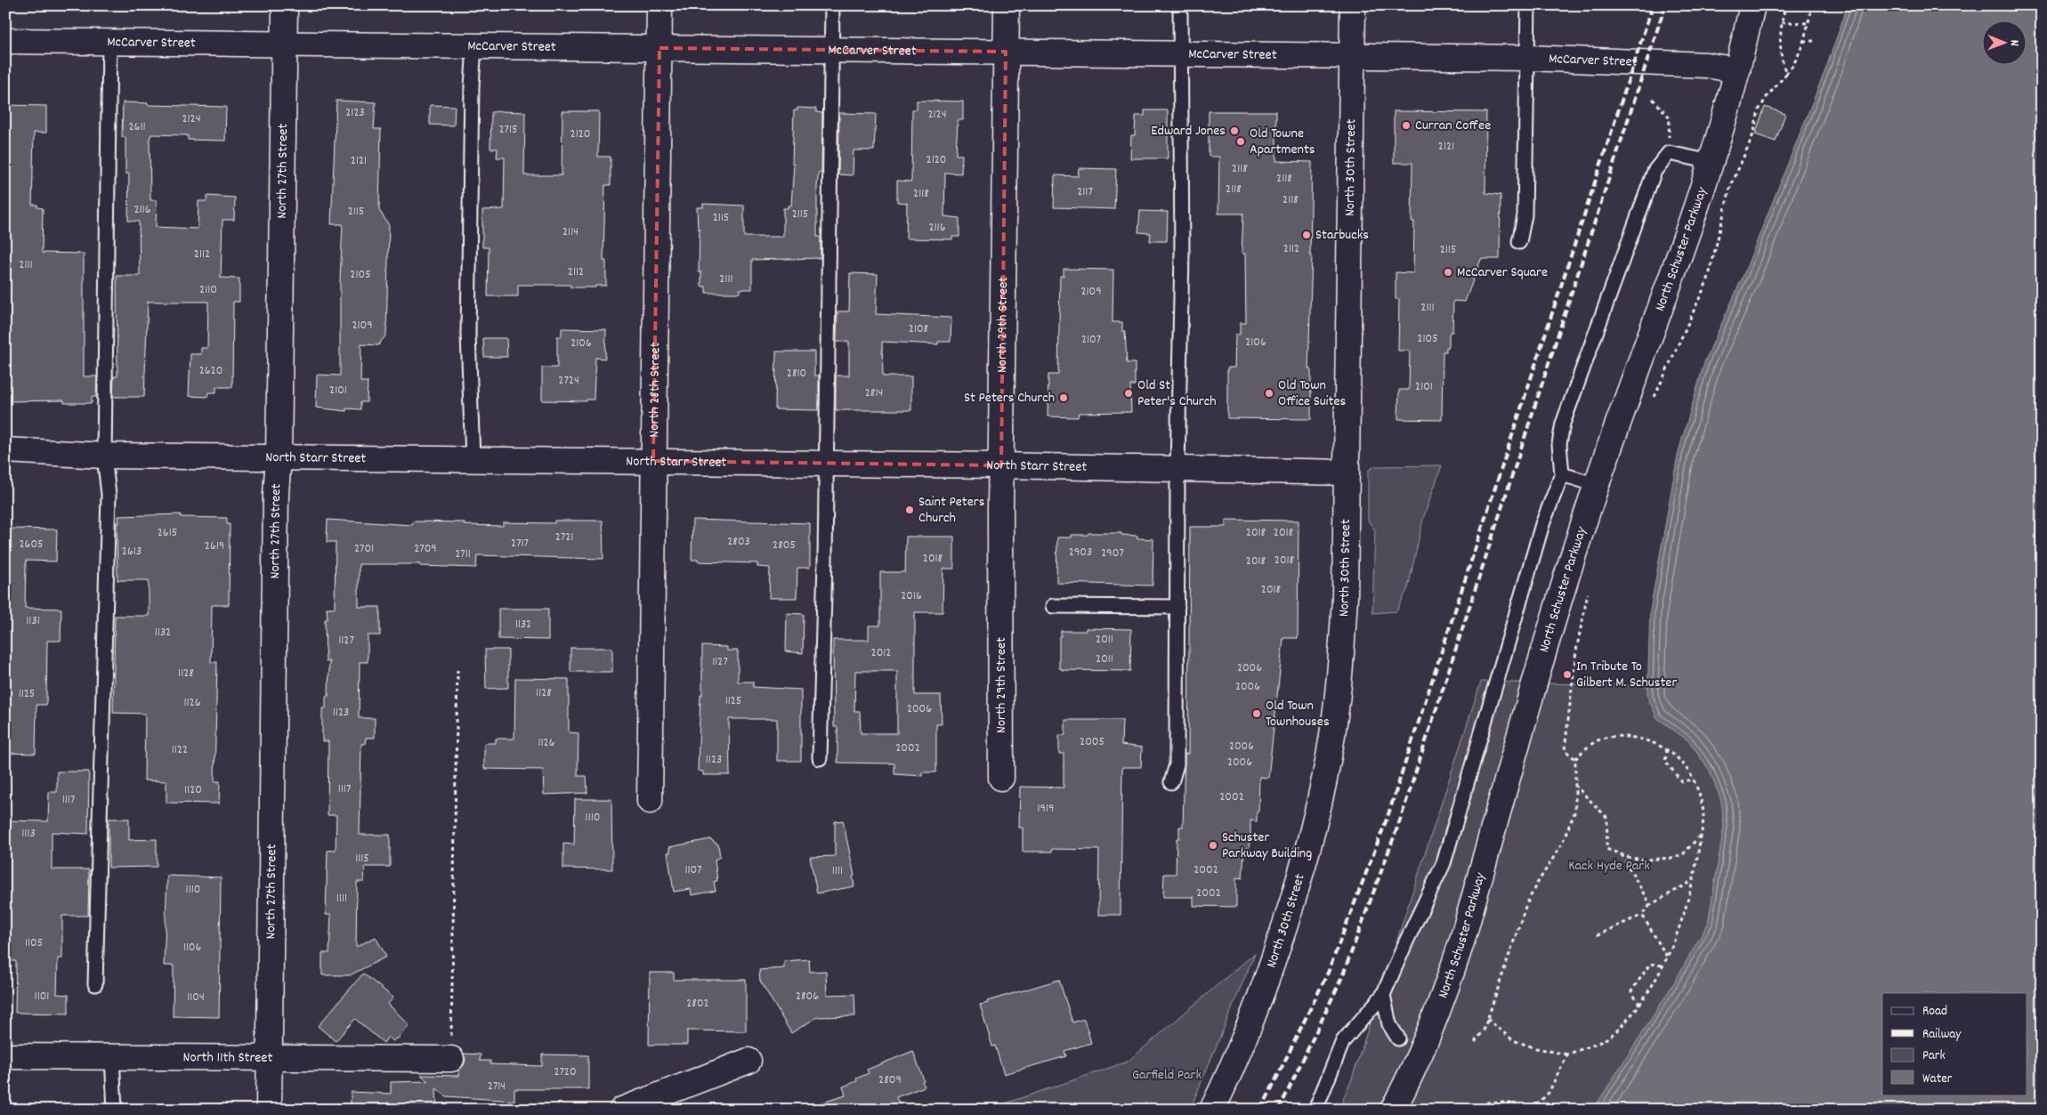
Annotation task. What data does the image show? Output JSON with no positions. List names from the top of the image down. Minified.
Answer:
{"streets":{"main road":["McCarver Street","North 30th Street","North 27th Street","North Schuster Parkway","North 29th Street","North 28th Street","North Starr Street","North 11th Street"]},"crossings":[["McCarver Street","North 30th Street"],["McCarver Street","North 27th Street"],["McCarver Street","North Schuster Parkway"],["McCarver Street","North 29th Street"],["McCarver Street","North 28th Street"],["North 30th Street","North Starr Street"],["North 27th Street","North Starr Street"],["North 27th Street","North 11th Street"],["North 29th Street","North Starr Street"],["North 28th Street","North Starr Street"]],"parks":["Kack Hyde Park","Garfield Park"],"places":["Curran Coffee","Edward Jones","Old Towne Apartments","Starbucks","McCarver Square","Old St Peter's Church","Old Town Office Suites","St Peters Church","Saint Peters Church","In Tribute To Gilbert M. Schuster","Old Town Townhouses","Schuster Parkway Building"],"house_numbers":["2123","2124","2124","2611","2715","2120","2121","2120","2121","2118","2118","2118","2117","2118","2118","2116","2115","2115","2115","2116","2114","2112","2115","2112","2111","2112","2105","2111","2110","2109","2111","2109","2108","2105","2107","2106","2106","2620","2810","2724","2101","2101","2814","2615","2018","2018","2721","2803","2717","2605","2805","2619","2701","2709","2613","2903","2907","2711","2018","2018","2018","2018","2016","1131","1132","1132","2011","1127","2012","2011","1127","2006","1128","2006","1128","1125","1125","1126","2006","1123","2005","1126","2006","2002","1122","1123","2006","1117","1120","2002","1117","1919","1110","1113","1115","1107","2002","1111","1110","2002","1111","1105","1106","1101","2806","1104","2802","2720","2809","2714"],"legend":["Road","Railway","Park","Water"],"north":"right"}
